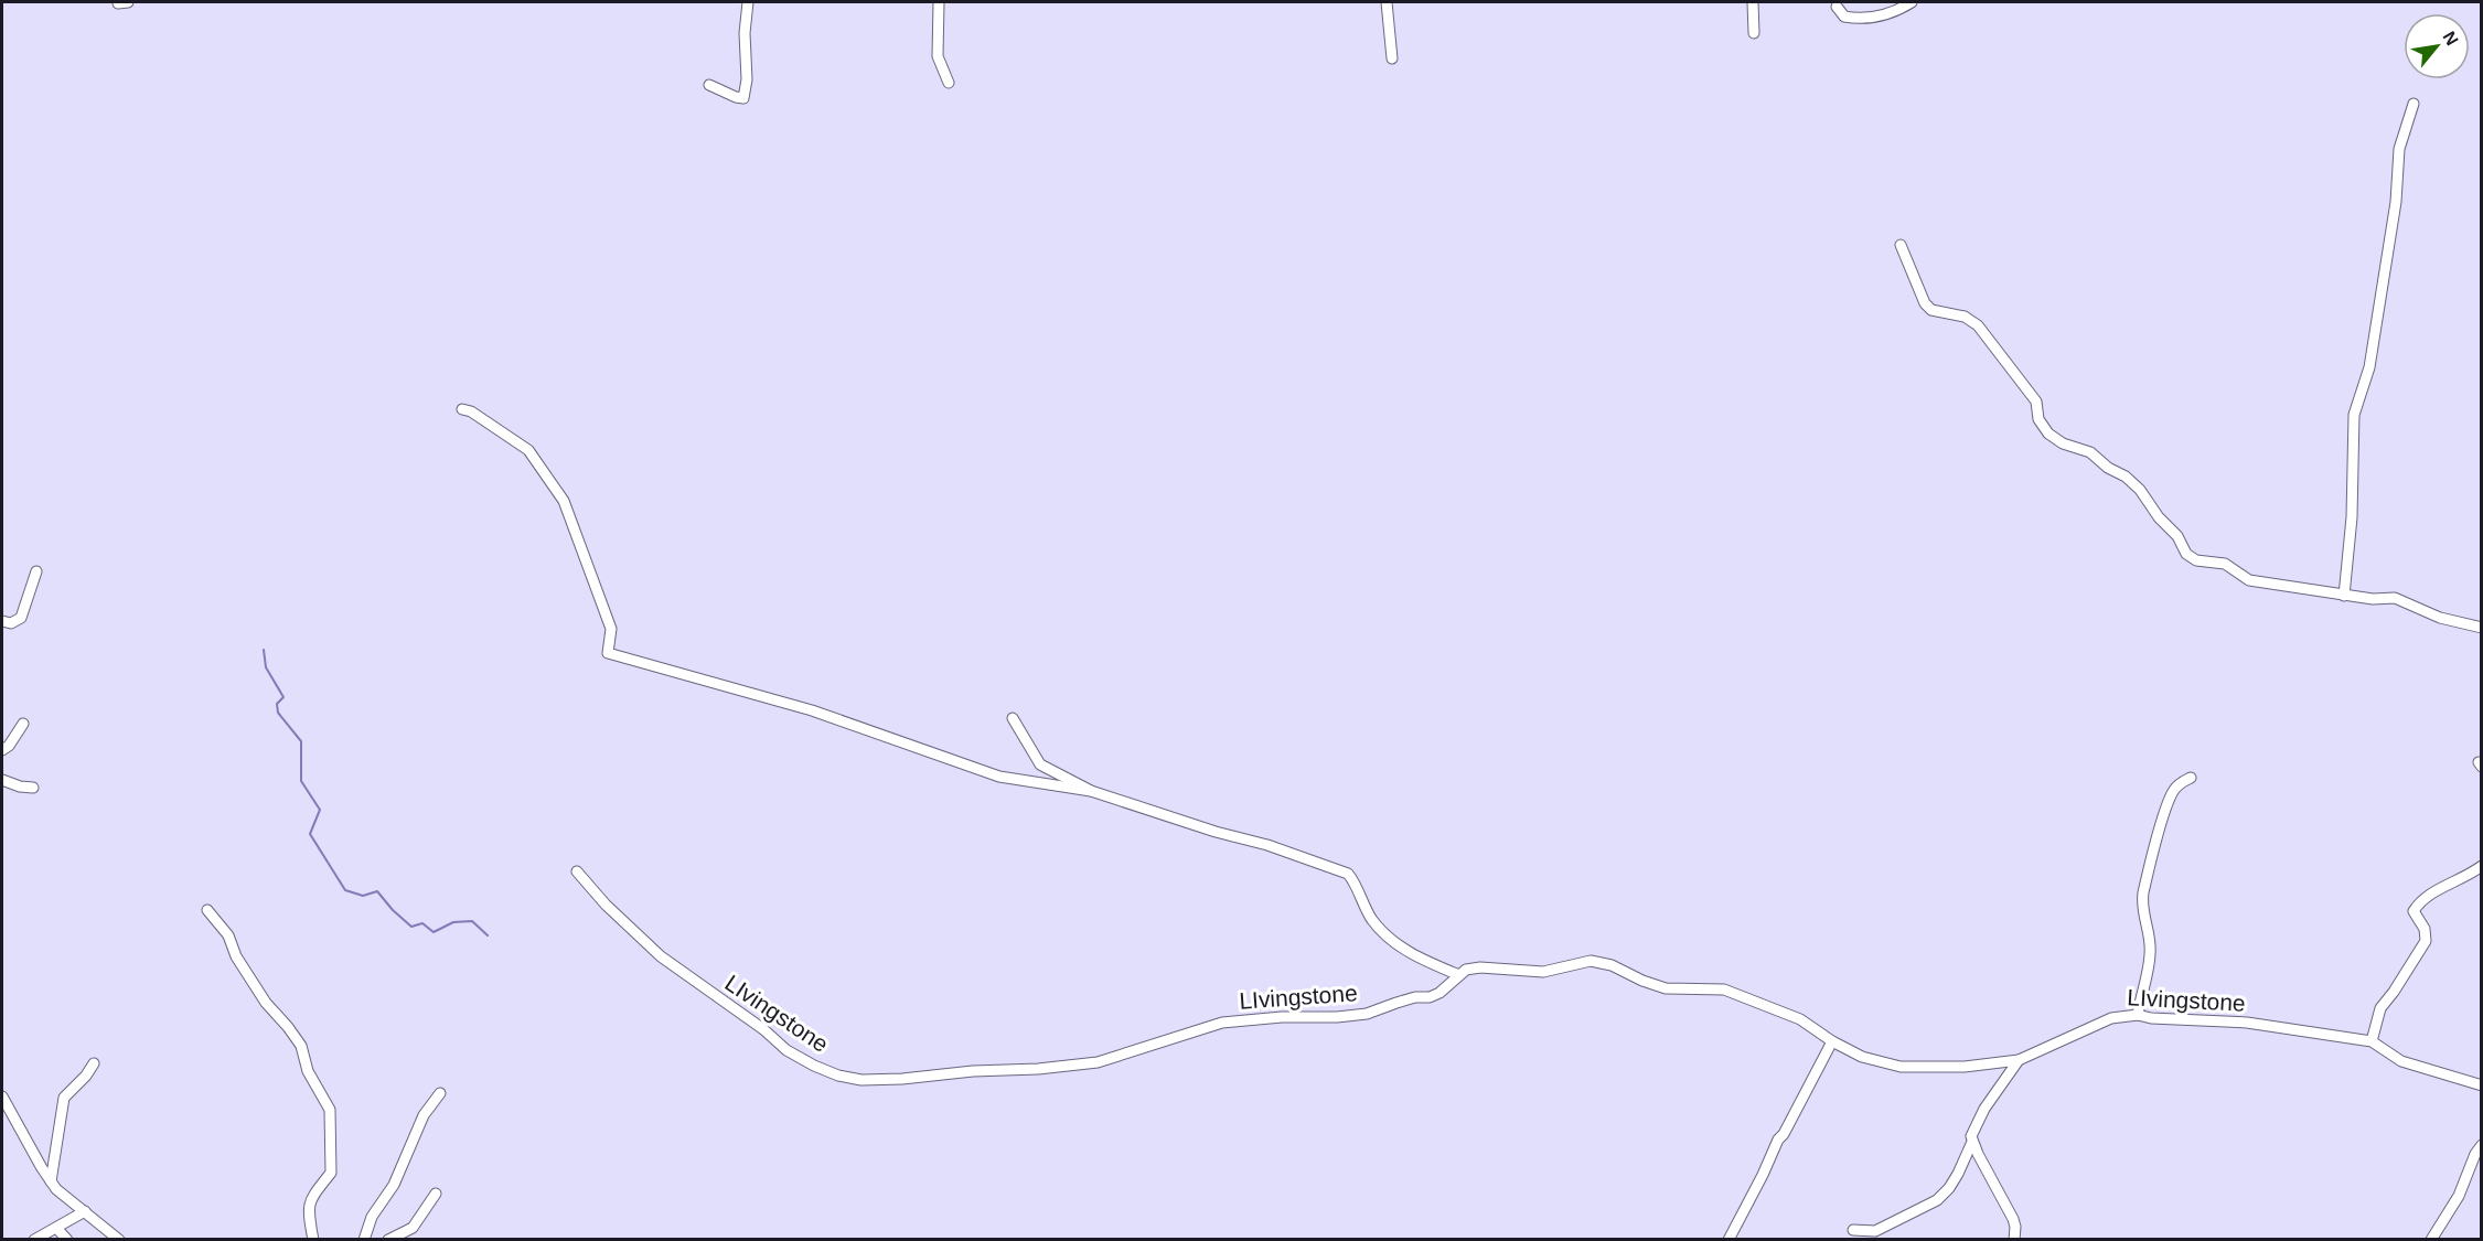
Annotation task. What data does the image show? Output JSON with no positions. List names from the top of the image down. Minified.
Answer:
{"streets":{"street":["LIvingstone"]},"north":"top right"}
